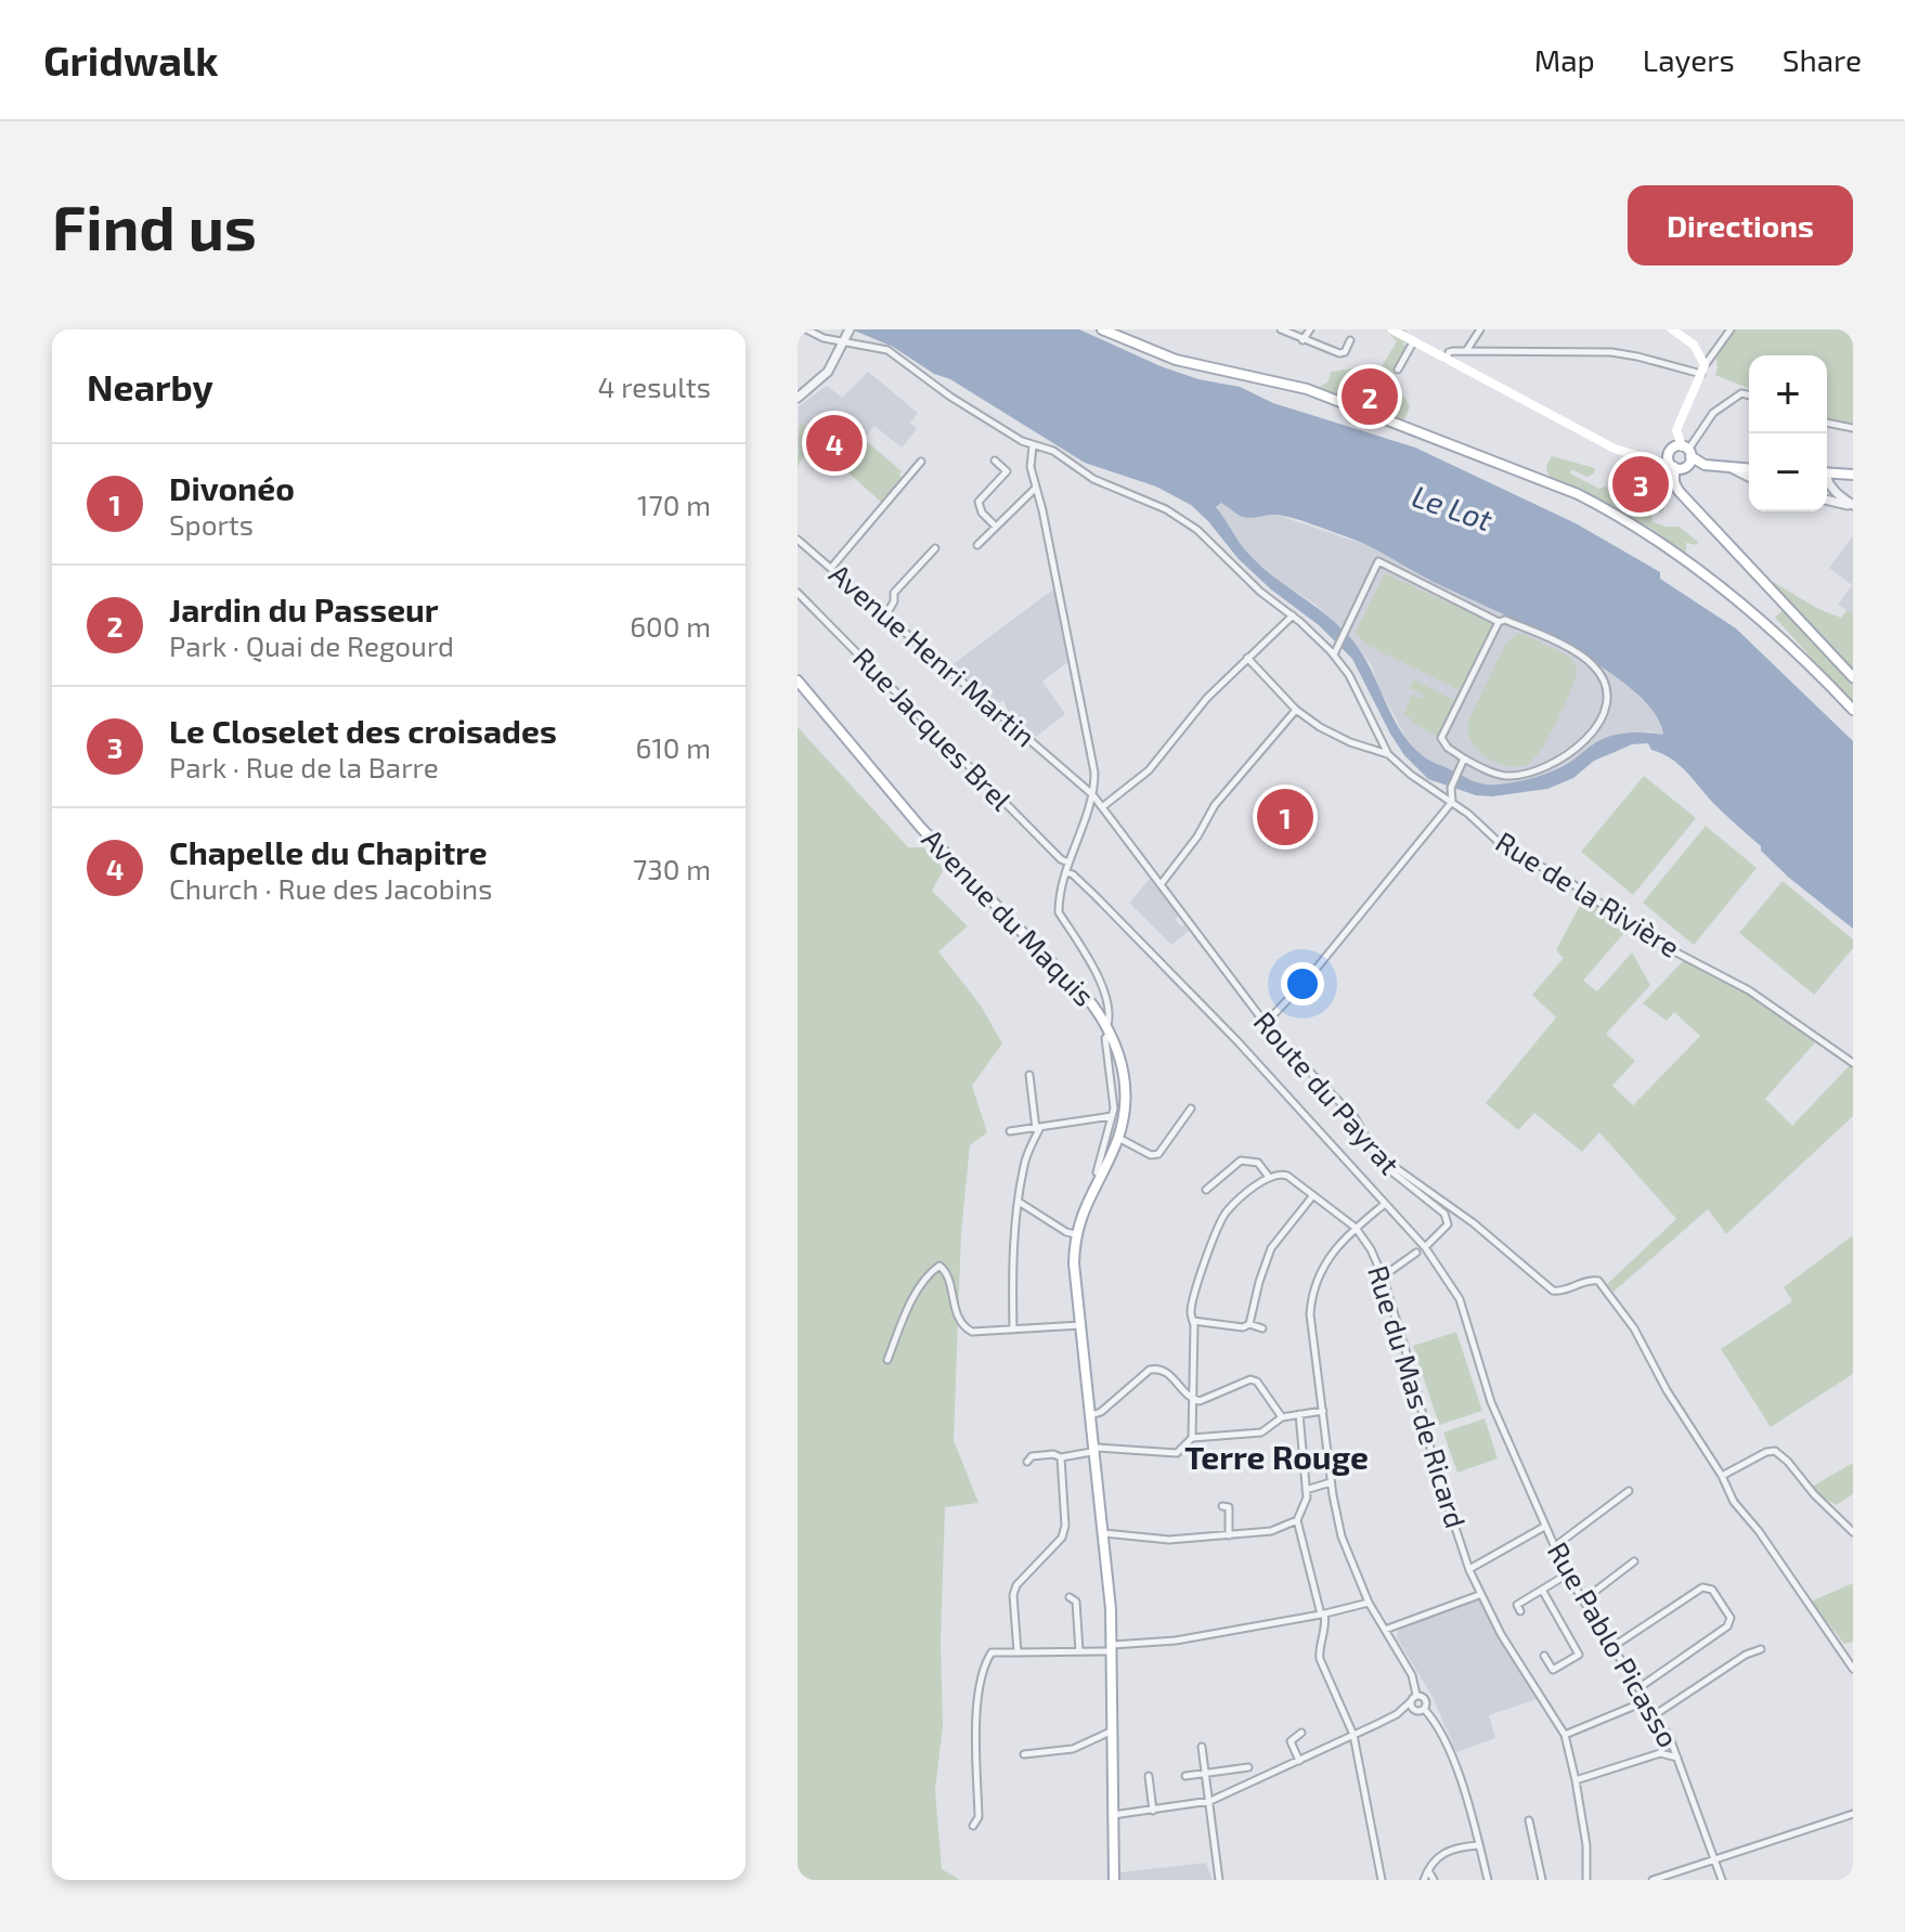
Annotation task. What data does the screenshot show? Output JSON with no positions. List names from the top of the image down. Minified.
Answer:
{"streets":{"main road":["Avenue du Maquis"],"street":["Avenue Henri Martin","Rue Jacques Brel","Rue de la Rivière","Route du Payrat","Rue du Mas de Ricard","Rue Pablo Picasso"]},"crossings":[["Avenue Henri Martin","Route du Payrat"]],"districts":["Terre Rouge"],"water":["Le Lot"],"page":{"header":"Gridwalk","nav":["Map","Layers","Share"],"buttons":"Directions","title":"Find us","heading":["Nearby","4 results"],"map_buttons":["+","−"],"pins":["2","4","3","1"],"list":[{"mark":"1","name":"Divonéo","note":"Sports","value":"170 m"},{"mark":"2","name":"Jardin du Passeur","note":"Park · Quai de Regourd","value":"600 m"},{"mark":"3","name":"Le Closelet des croisades","note":"Park · Rue de la Barre","value":"610 m"},{"mark":"4","name":"Chapelle du Chapitre","note":"Church · Rue des Jacobins","value":"730 m"}]}}
